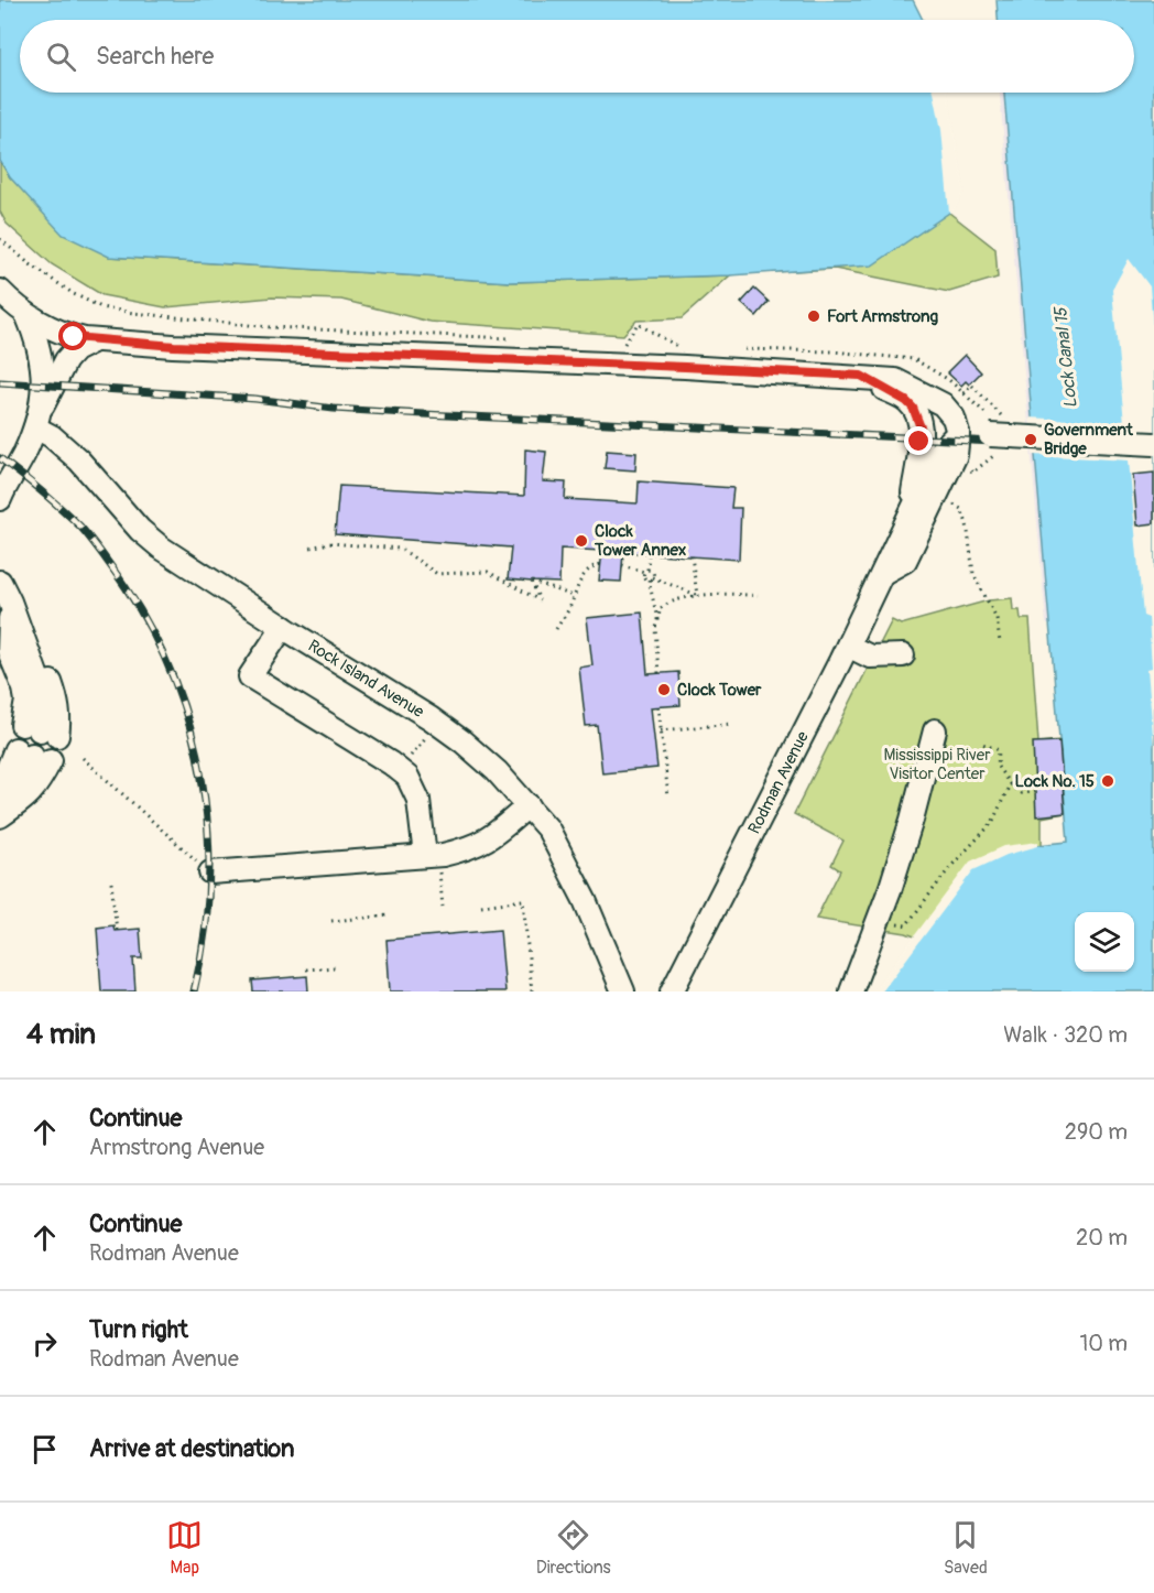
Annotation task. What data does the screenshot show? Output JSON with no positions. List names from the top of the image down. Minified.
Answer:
{"streets":{"street":["Rock Island Avenue","Rodman Avenue"]},"water":["Lock Canal 15"],"parks":["Mississippi River Visitor Center"],"places":["Fort Armstrong","Government Bridge","Clock Tower Annex","Clock Tower","Lock No. 15"],"page":{"search":"Search here","heading":["4 min","Walk · 320 m"],"list":[["Continue","Armstrong Avenue","290 m"],["Continue","Rodman Avenue","20 m"],["Turn right","Rodman Avenue","10 m"],"Arrive at destination"],"nav":["Map","Directions","Saved"]}}
